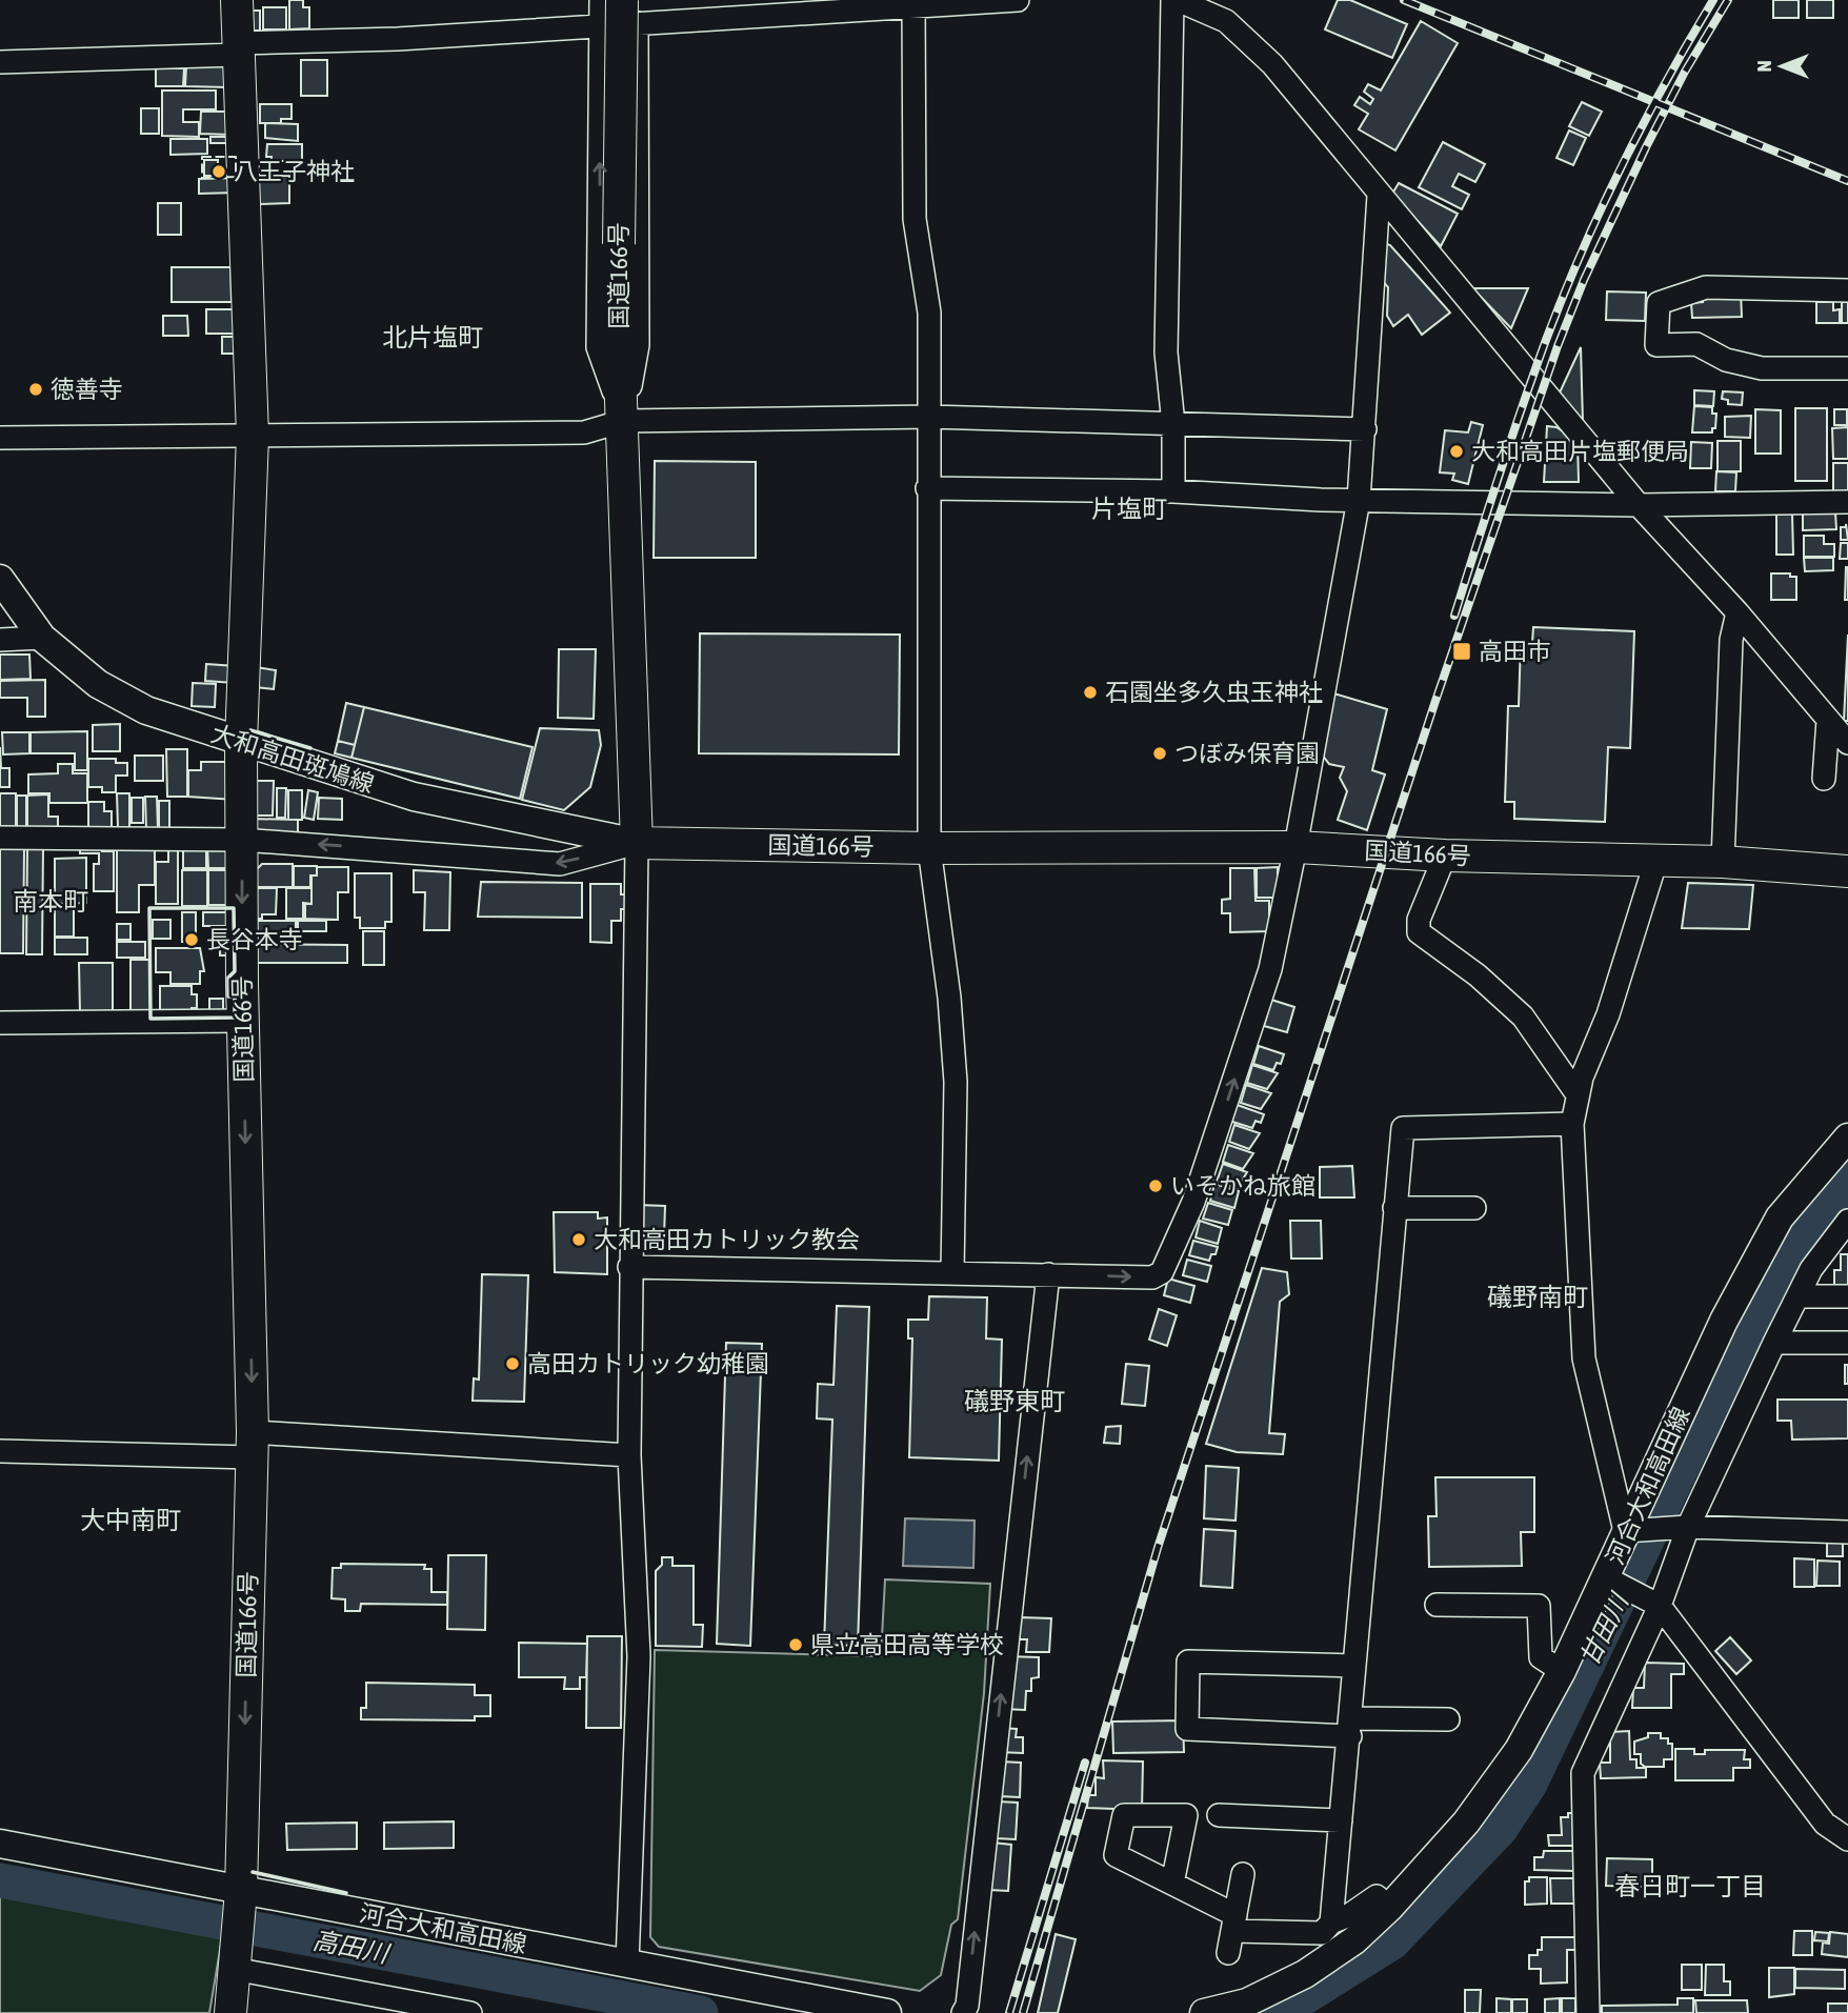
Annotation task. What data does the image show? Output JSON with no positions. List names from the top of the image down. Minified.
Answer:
{"streets":{"highway":["国道166号"],"main road":["大和高田斑鳩線","河合大和高田線"]},"crossings":[["国道166号","大和高田斑鳩線"],["国道166号","河合大和高田線"]],"districts":["北片塩町","片塩町","南本町","礒野南町","礒野東町","大中南町","春日町一丁目"],"water":["甘田川","高田川"],"places":{"other":["八王子神社","徳善寺","大和高田片塩郵便局","石園坐多久虫玉神社","つぼみ保育園","長谷本寺","いそかね旅館","大和高田カトリック教会","高田カトリック幼稚園","県立高田高等学校"],"transit":["高田市"]},"north":"left"}
